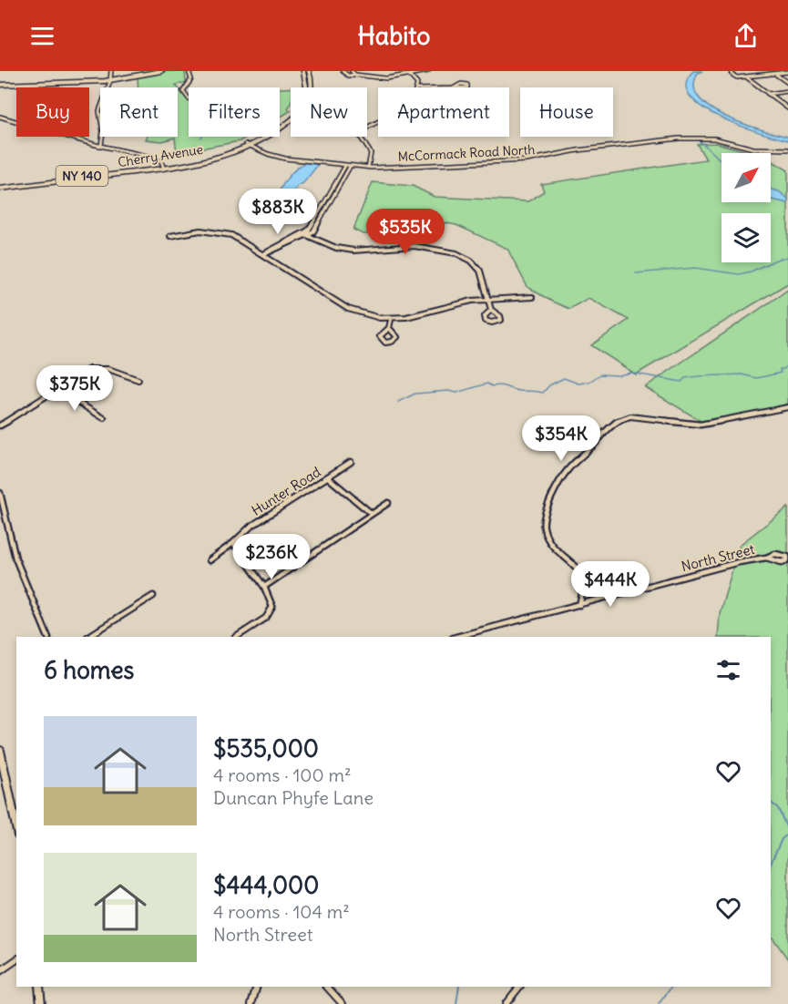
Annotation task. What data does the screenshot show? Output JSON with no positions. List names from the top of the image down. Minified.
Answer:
{"streets":{"main road":["Cherry Avenue","NY 140"],"street":["McCormack Road North","Hunter Road","North Street"]},"crossings":[["McCormack Road North","Cherry Avenue"]],"north":"top right","page":{"header":"Habito","chip":["Buy","Rent","Filters","New","Apartment","House"],"price":["$883K","$535K","$375K","$354K","$236K","$444K"],"heading":"6 homes","list":[{"name":"$535,000","note":"4 rooms · 100 m² · Duncan Phyfe Lane"},{"name":"$444,000","note":"4 rooms · 104 m² · North Street"}]}}
